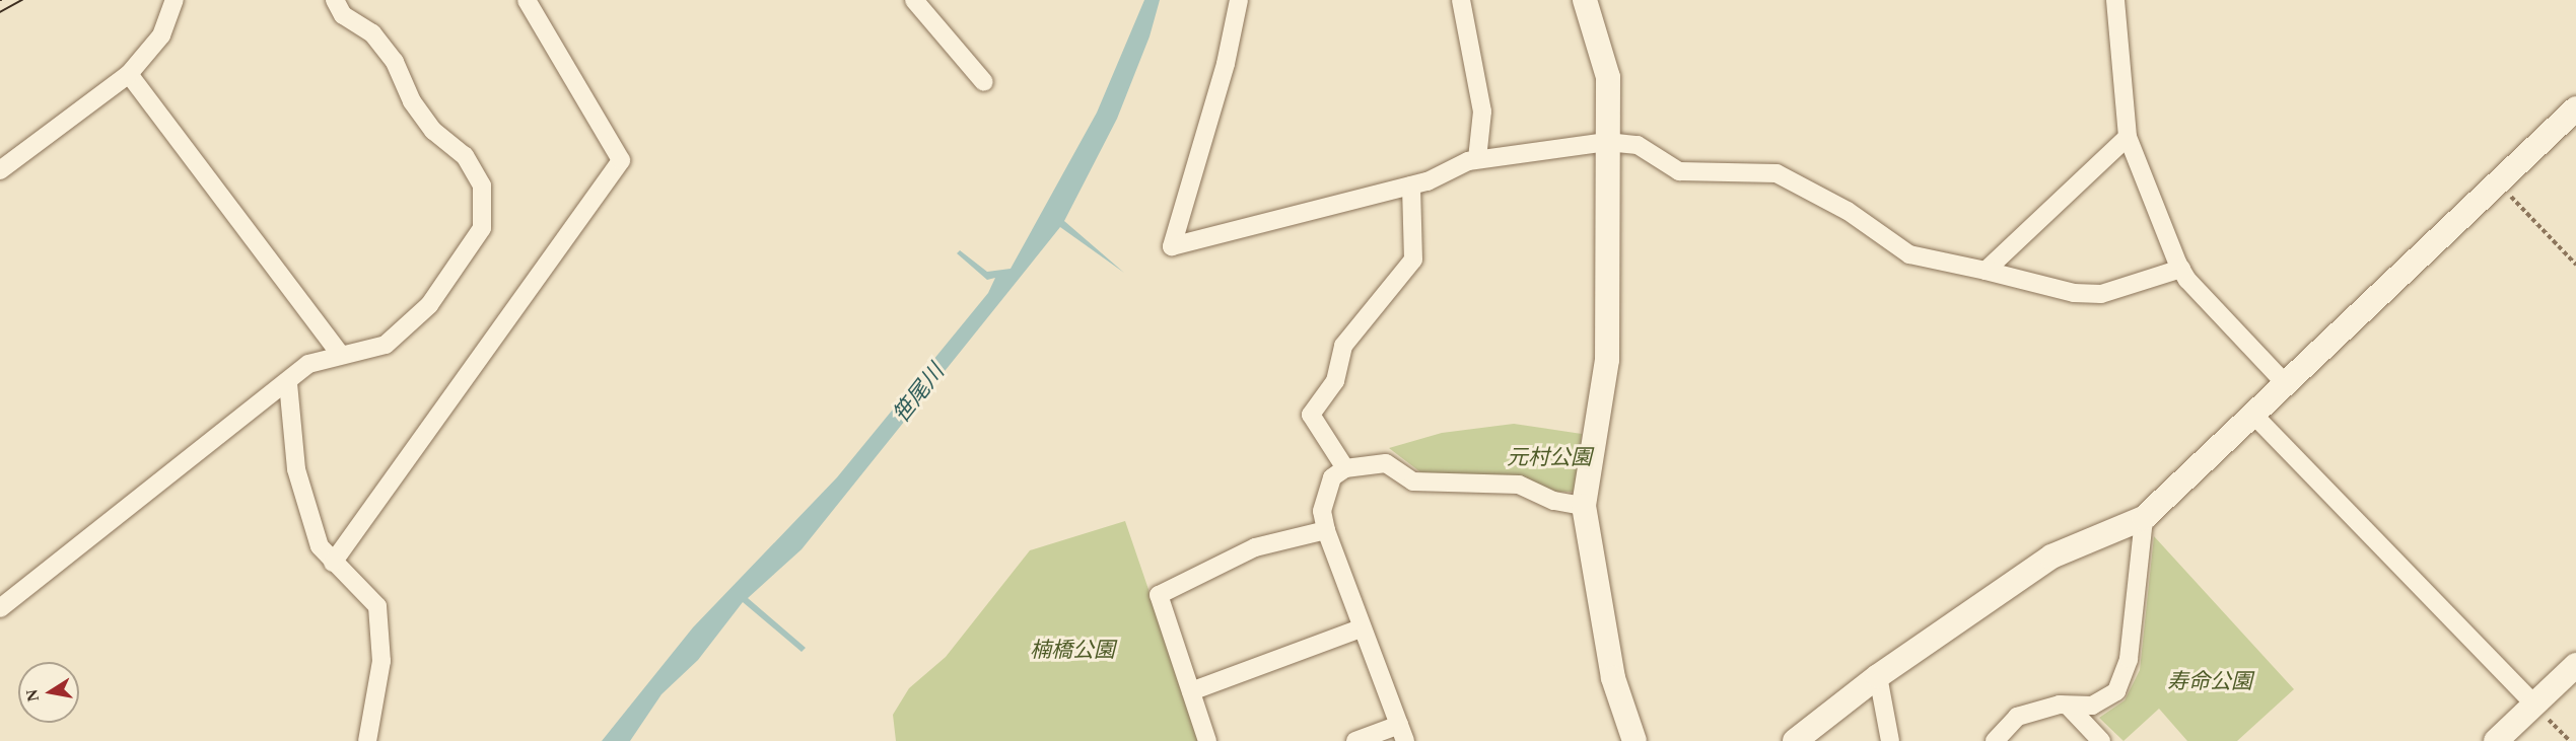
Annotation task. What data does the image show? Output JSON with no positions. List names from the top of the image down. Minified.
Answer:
{"water":["笹尾川"],"parks":["元村公園","楠橋公園","寿命公園"],"north":"left"}
